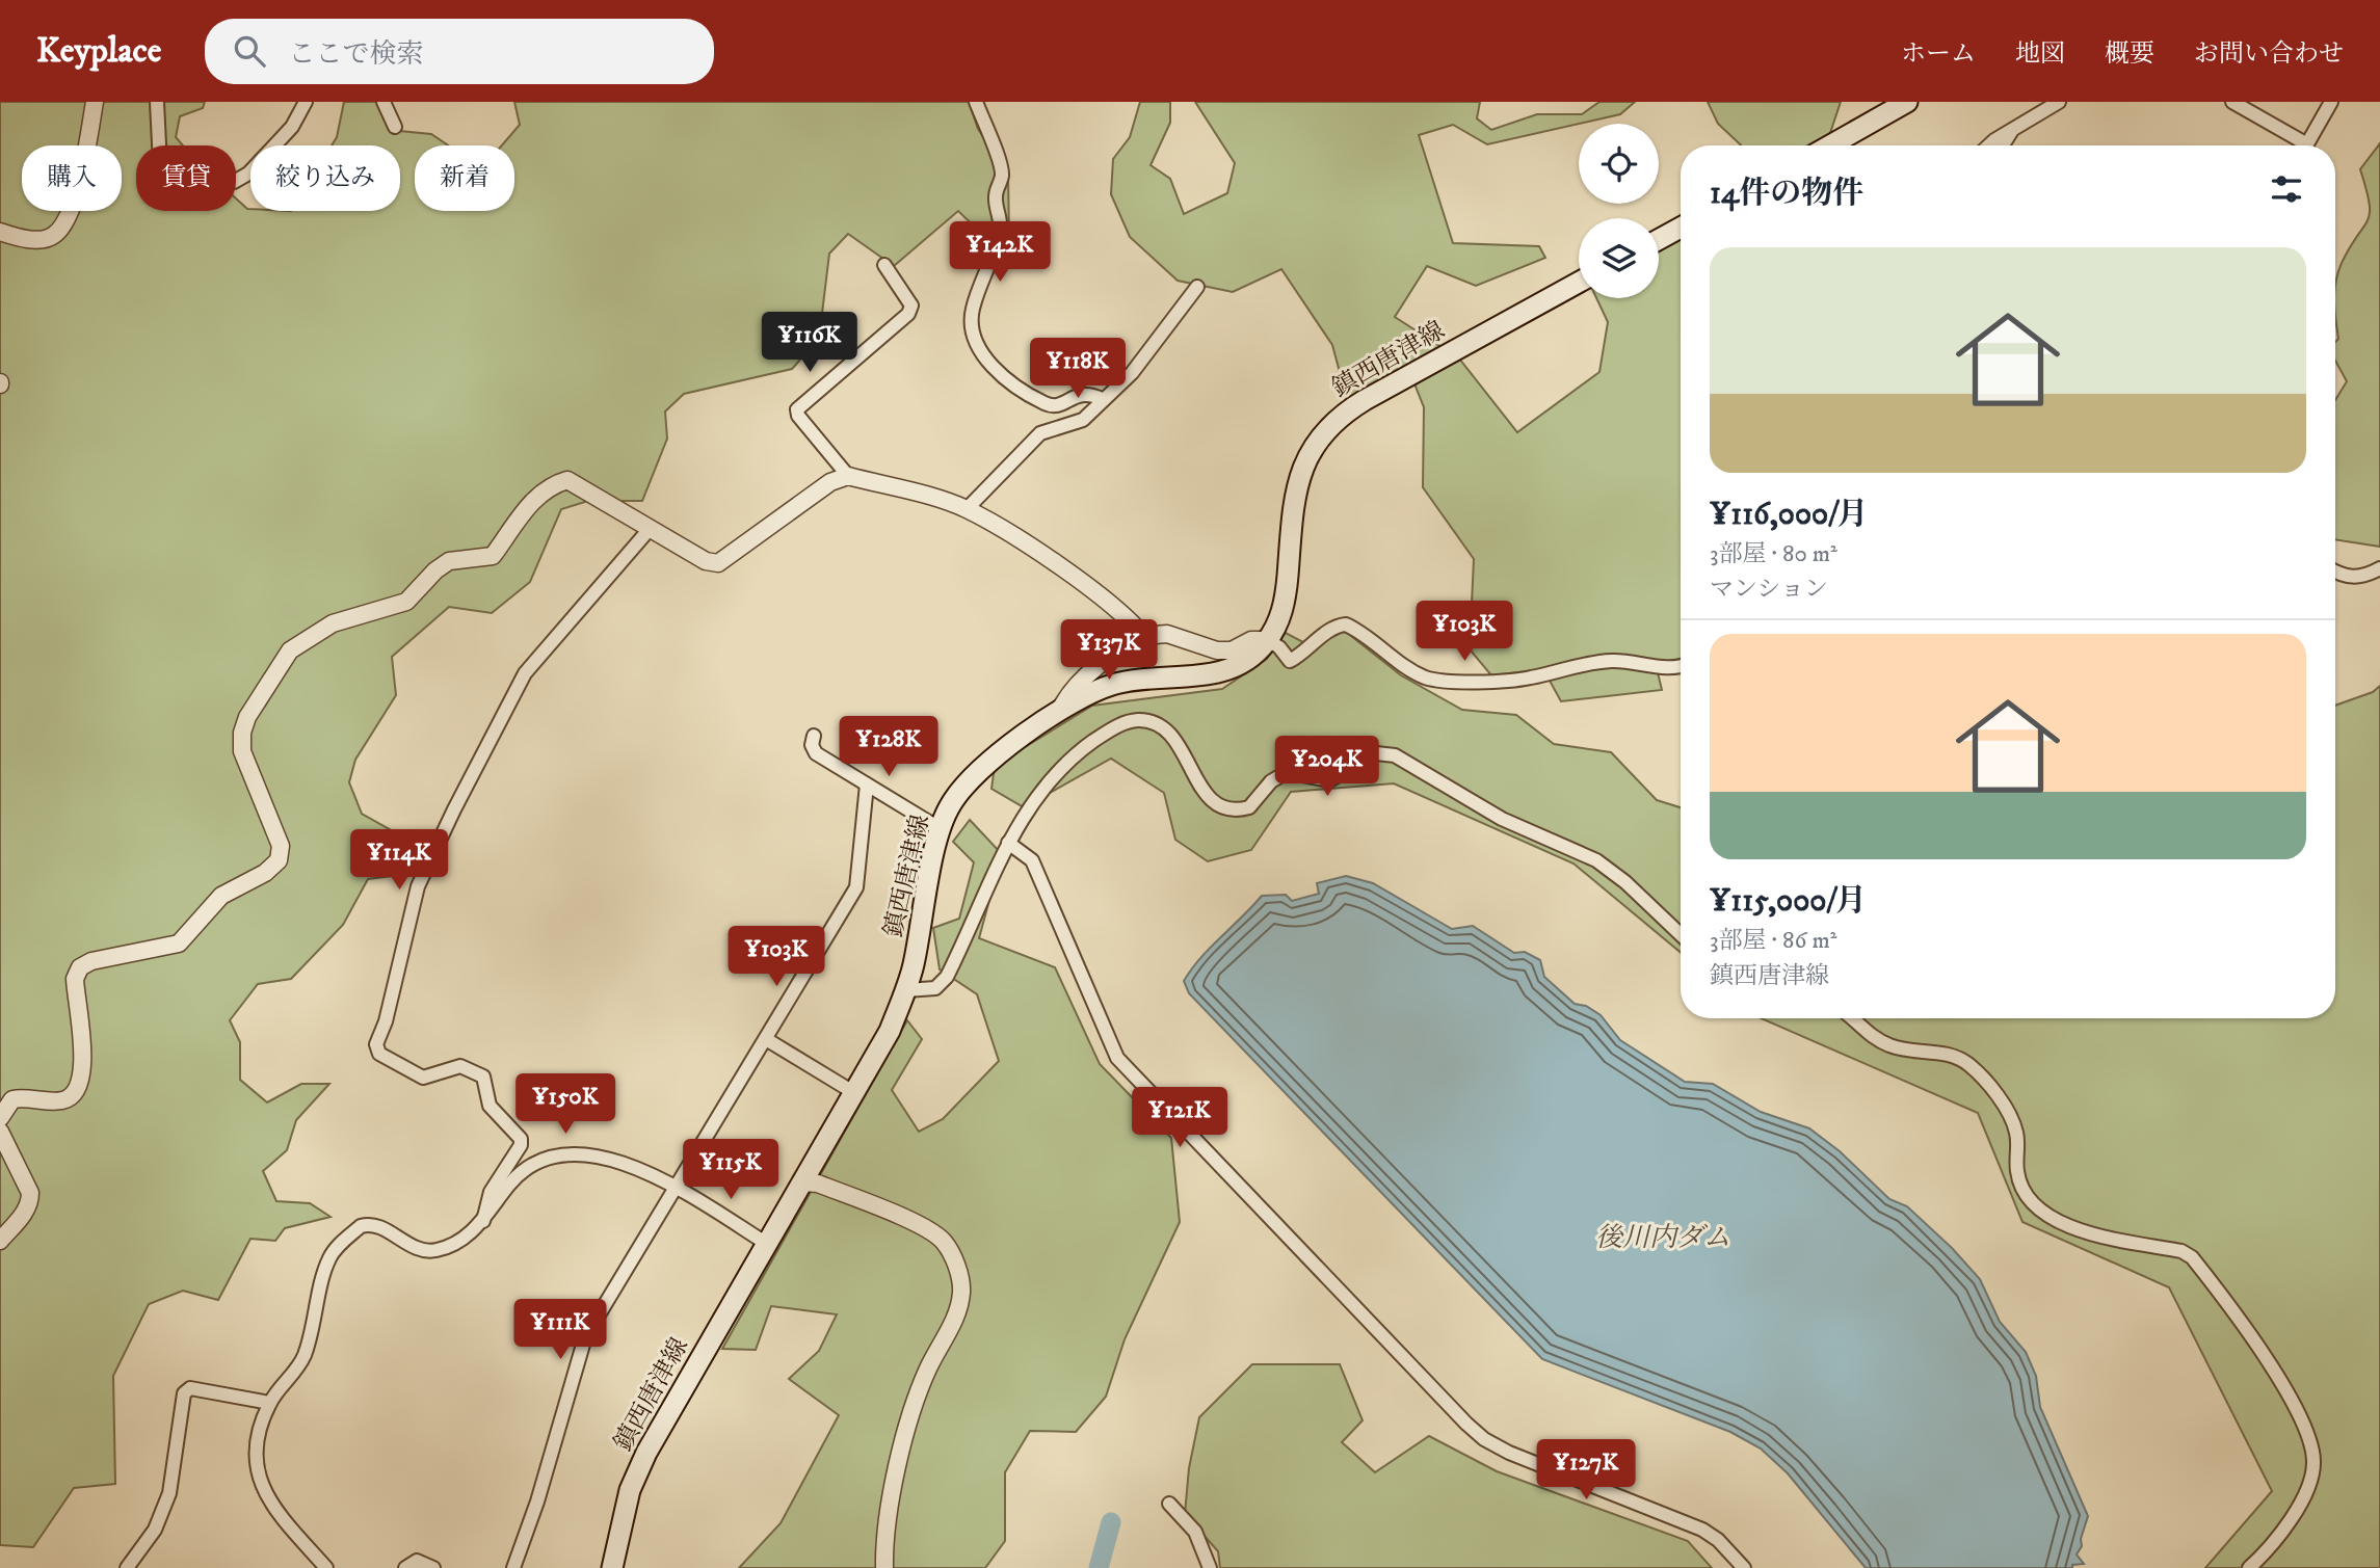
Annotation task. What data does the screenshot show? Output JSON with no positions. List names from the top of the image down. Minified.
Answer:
{"streets":{"main road":["鎮西唐津線"]},"water":["後川内ダム"],"page":{"header":"Keyplace","search":"ここで検索","nav":["ホーム","地図","概要","お問い合わせ"],"chip":["購入","賃貸","絞り込み","新着"],"heading":"14件の物件","price":["¥142K","¥116K","¥118K","¥103K","¥137K","¥128K","¥204K","¥114K","¥103K","¥150K","¥121K","¥115K","¥111K","¥127K"],"list":[{"name":"¥116,000/月","note":"3部屋 · 80 m² · マンション"},{"name":"¥115,000/月","note":"3部屋 · 86 m² · 鎮西唐津線"}]}}
